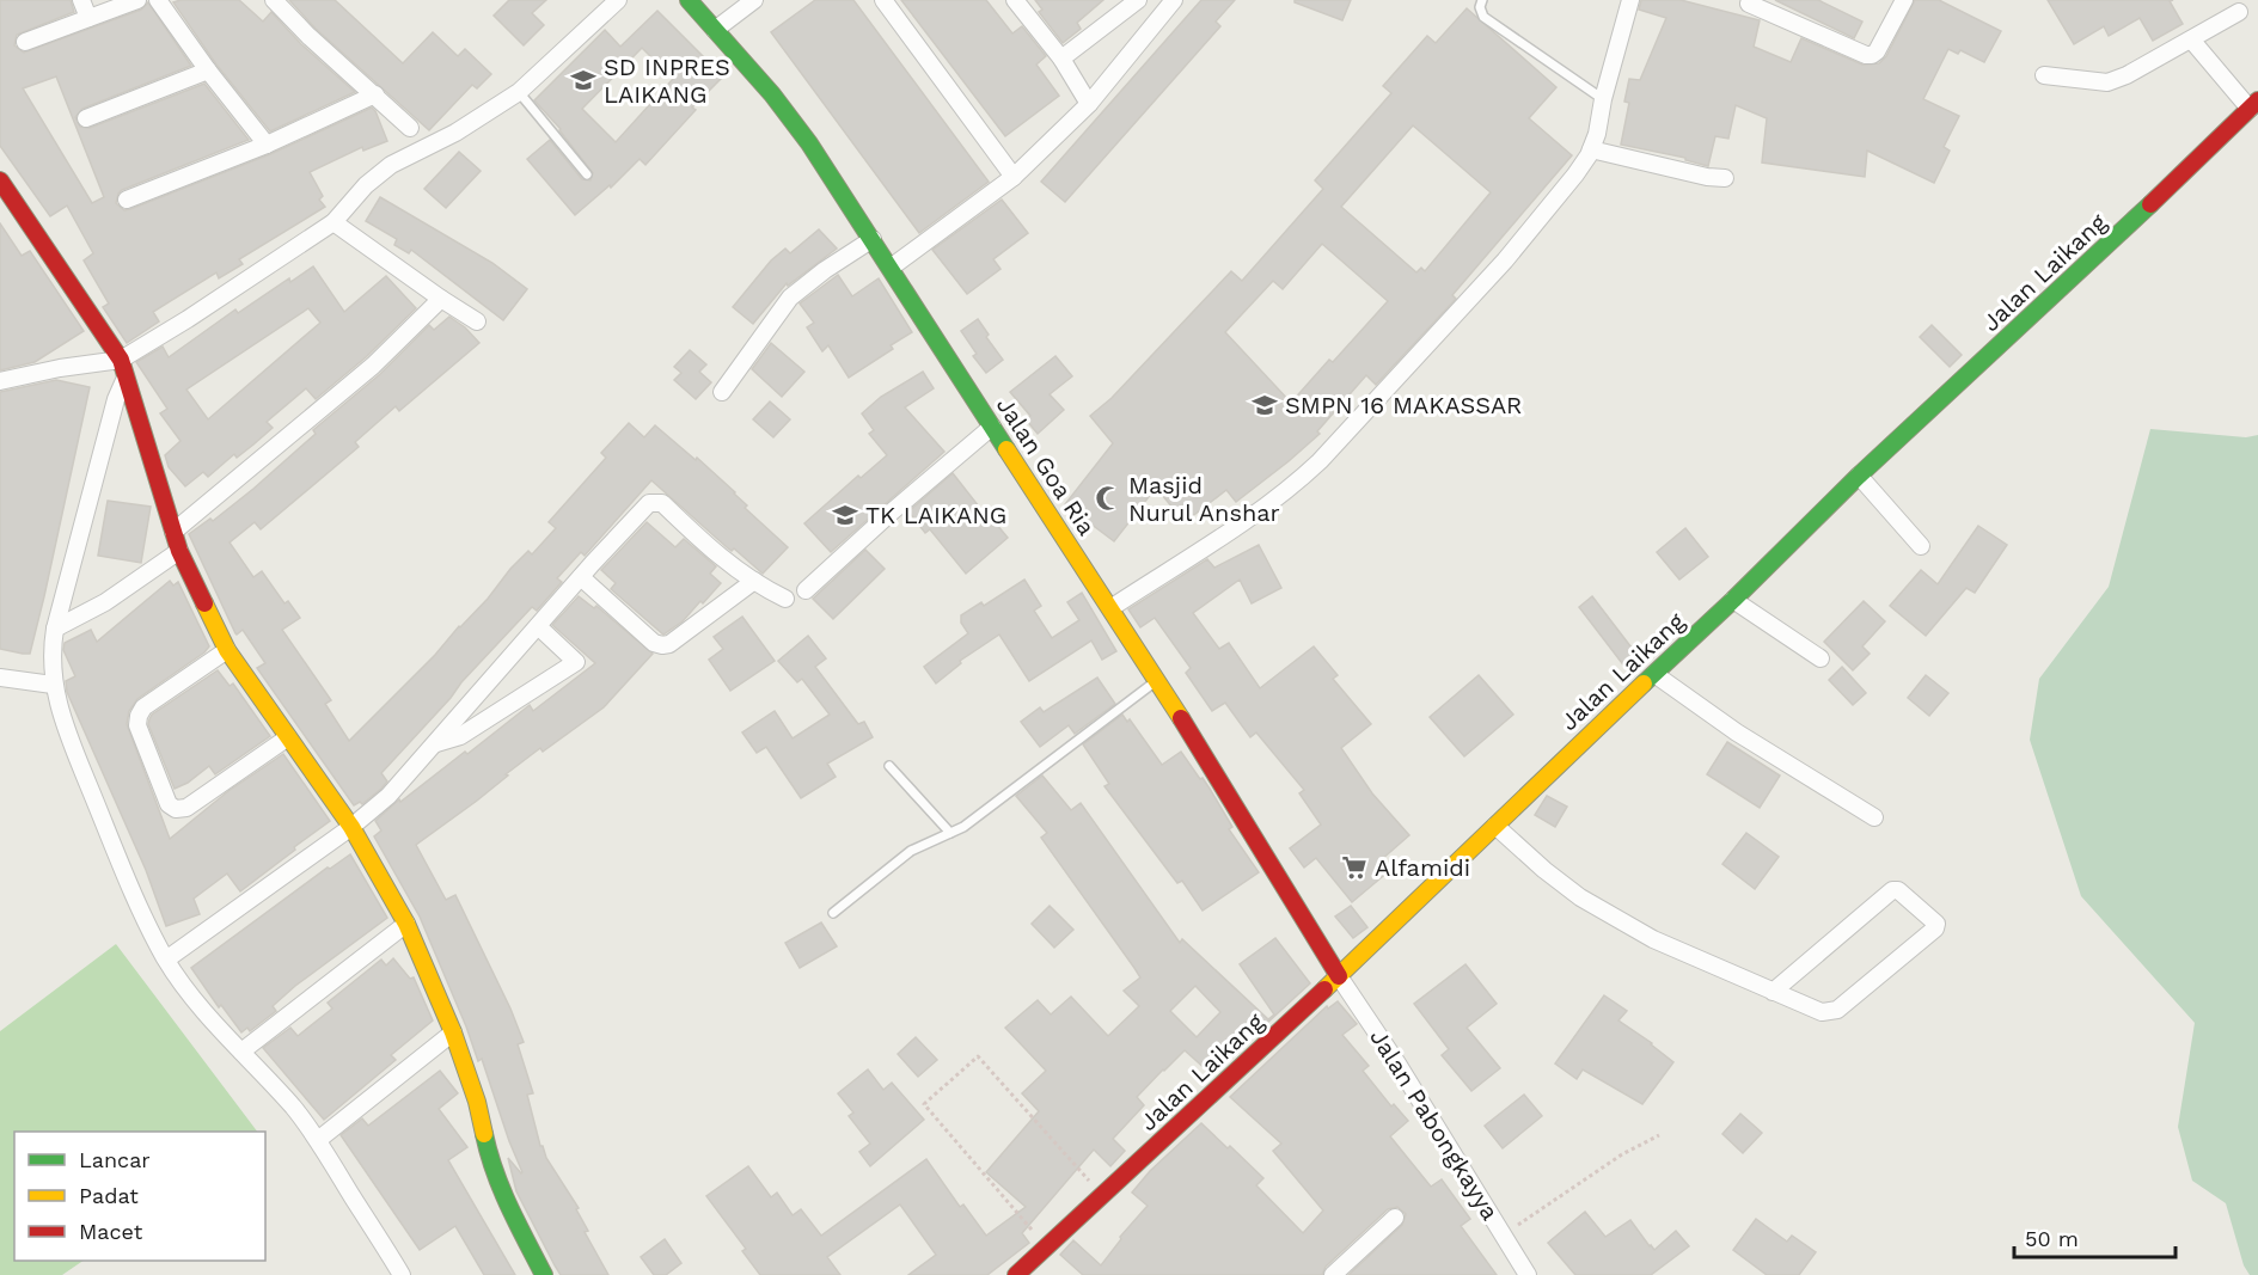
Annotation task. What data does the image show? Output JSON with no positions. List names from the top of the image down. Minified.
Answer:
{"streets":{"main road":["Jalan Laikang","Jalan Goa Ria"],"street":["Jalan Pabongkayya"]},"crossings":[["Jalan Laikang","Jalan Goa Ria"],["Jalan Laikang","Jalan Pabongkayya"],["Jalan Goa Ria","Jalan Pabongkayya"]],"places":{"school or university":["SD INPRES LAIKANG","SMPN 16 MAKASSAR","TK LAIKANG"],"mosque":["Masjid Nurul Anshar"],"supermarket":["Alfamidi"]},"legend":["Lancar","Padat","Macet"],"scale_bar":"50 m"}
